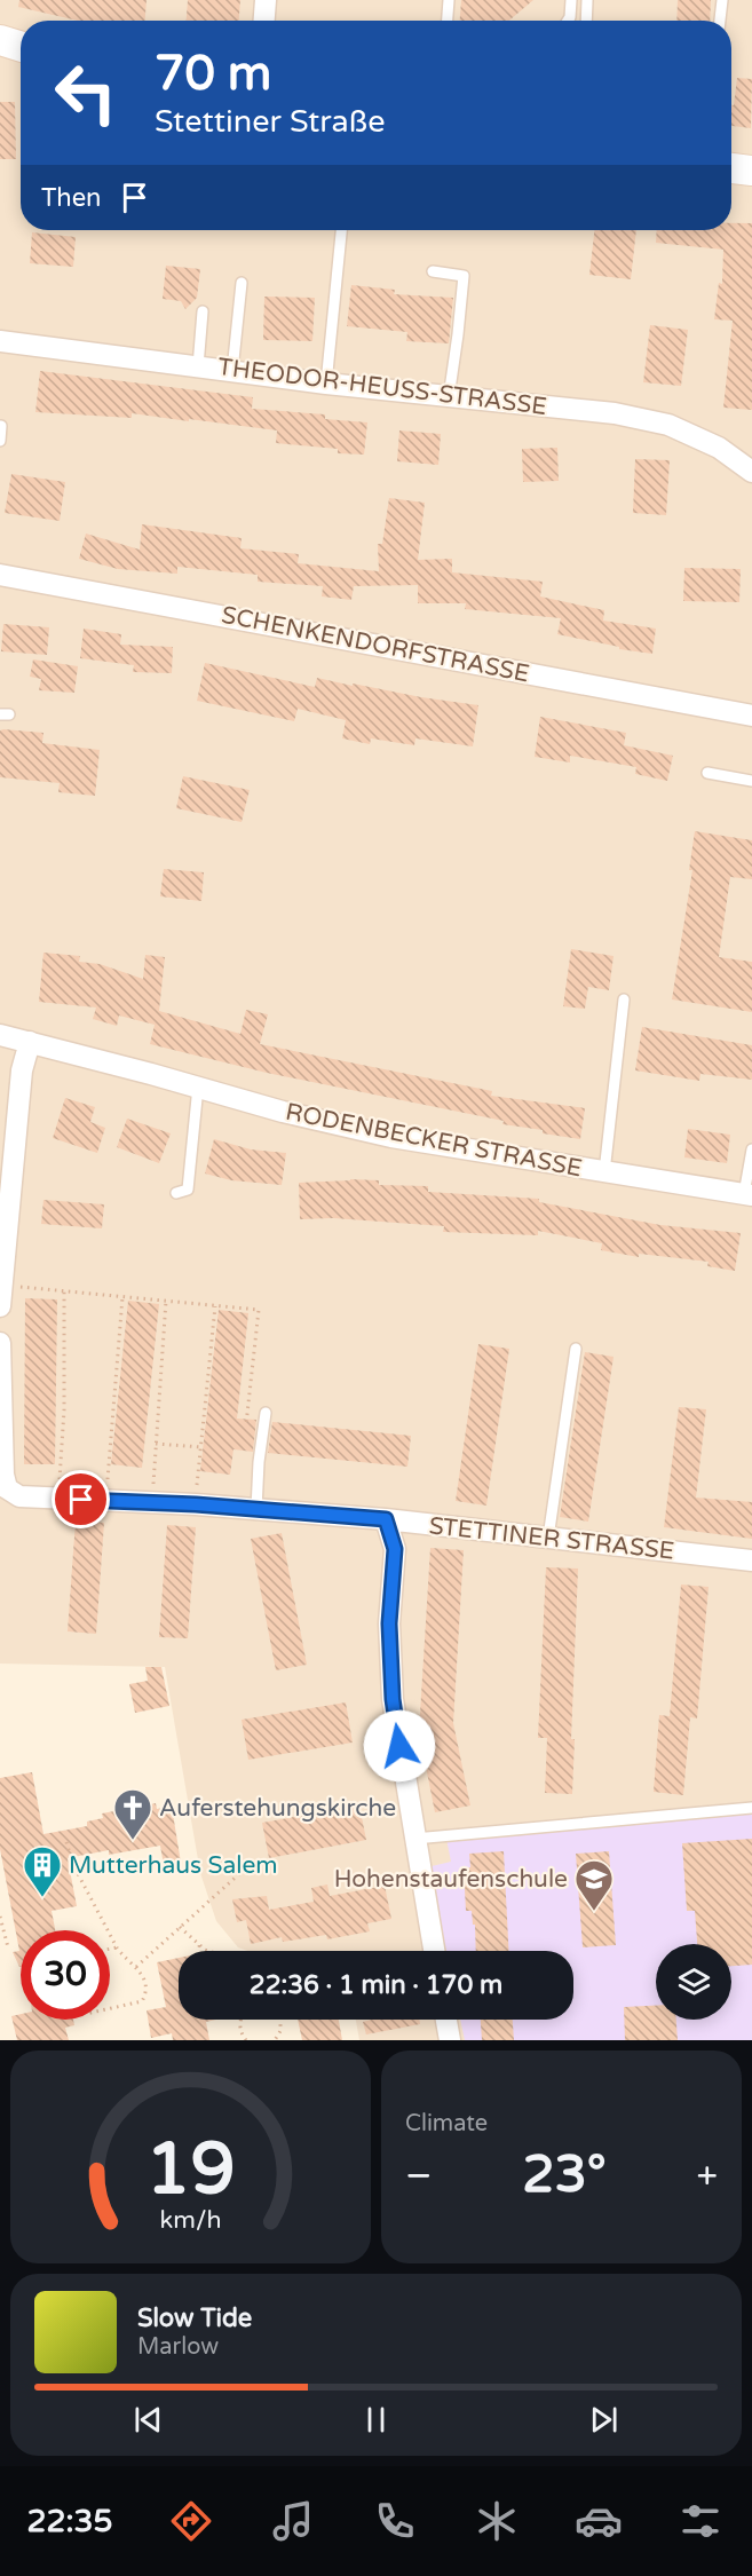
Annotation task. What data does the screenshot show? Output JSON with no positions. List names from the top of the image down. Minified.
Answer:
{"streets":{"street":["THEODOR-HEUSS-STRASSE","SCHENKENDORFSTRASSE","RODENBECKER STRASSE","STETTINER STRASSE"]},"places":{"church":["Auferstehungskirche"],"building":["Mutterhaus Salem"],"school or university":["Hohenstaufenschule"]},"page":{"turn":["70 m","Stettiner Straße"],"then":"Then","limit":"30","trip":"22:36 · 1 min · 170 m","tile":"Climate","heat":["−","23°","+"],"song":["Slow Tide","Marlow"],"tabs":"22:35","gauge":["19","km/h"]}}
